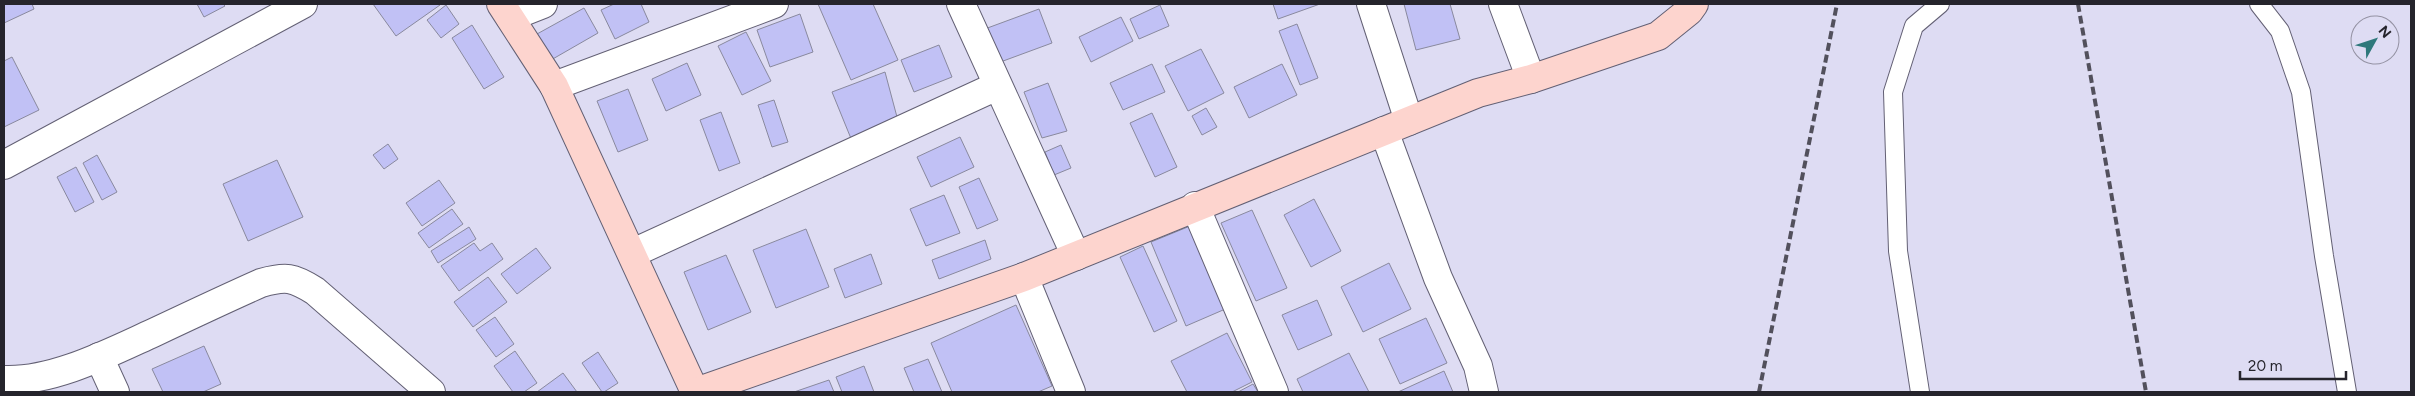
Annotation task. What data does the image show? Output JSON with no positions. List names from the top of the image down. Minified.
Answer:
{"scale_bar":"20 m","north":"top right"}
